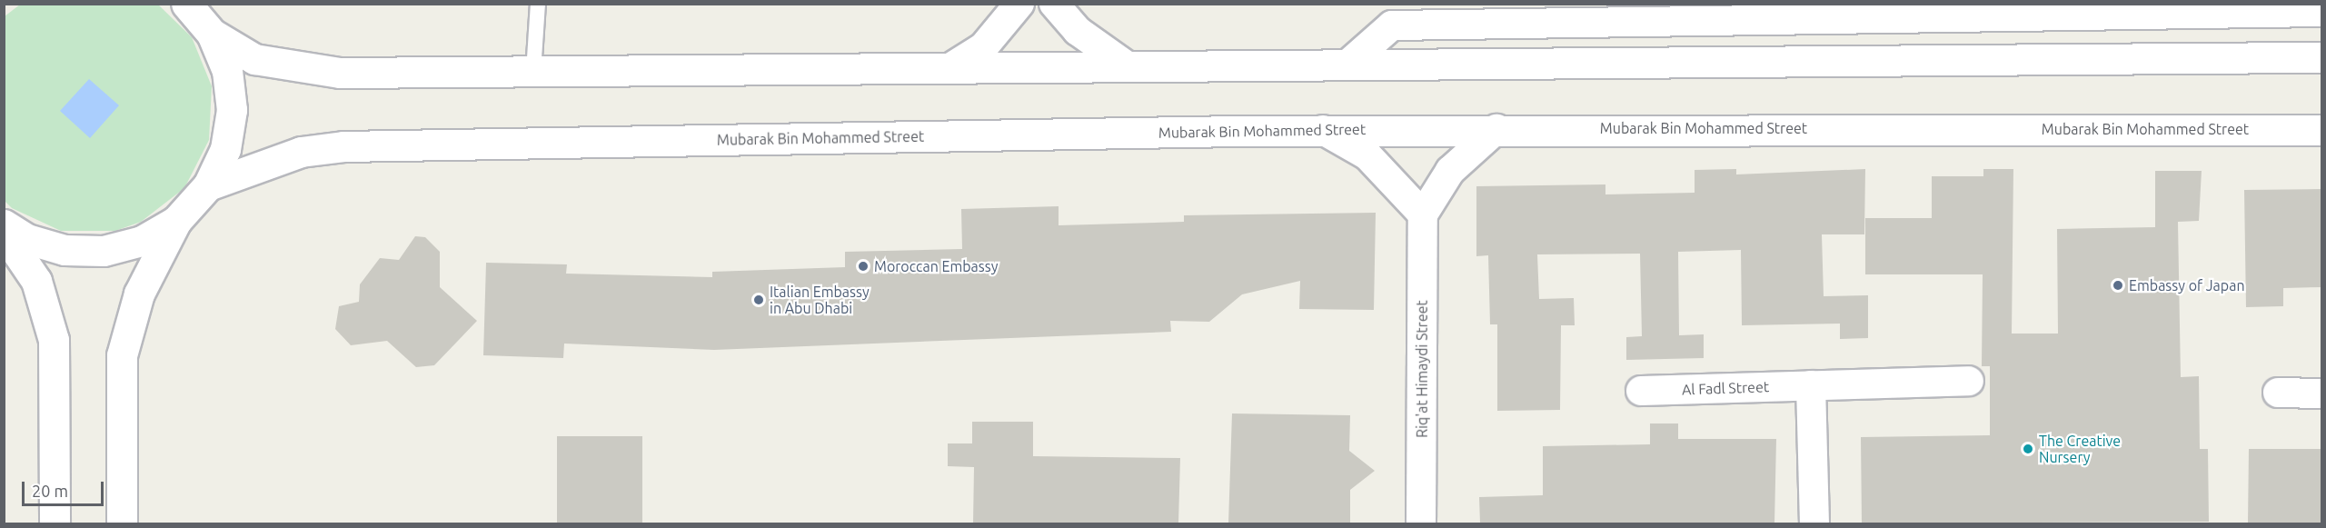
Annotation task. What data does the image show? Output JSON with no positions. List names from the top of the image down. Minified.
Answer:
{"streets":{"main road":["Mubarak Bin Mohammed Street"],"street":["Riq'at Himaydi Street","Al Fadl Street"]},"places":["Moroccan Embassy","Embassy of Japan","Italian Embassy in Abu Dhabi","The Creative Nursery"],"scale_bar":"20 m"}
